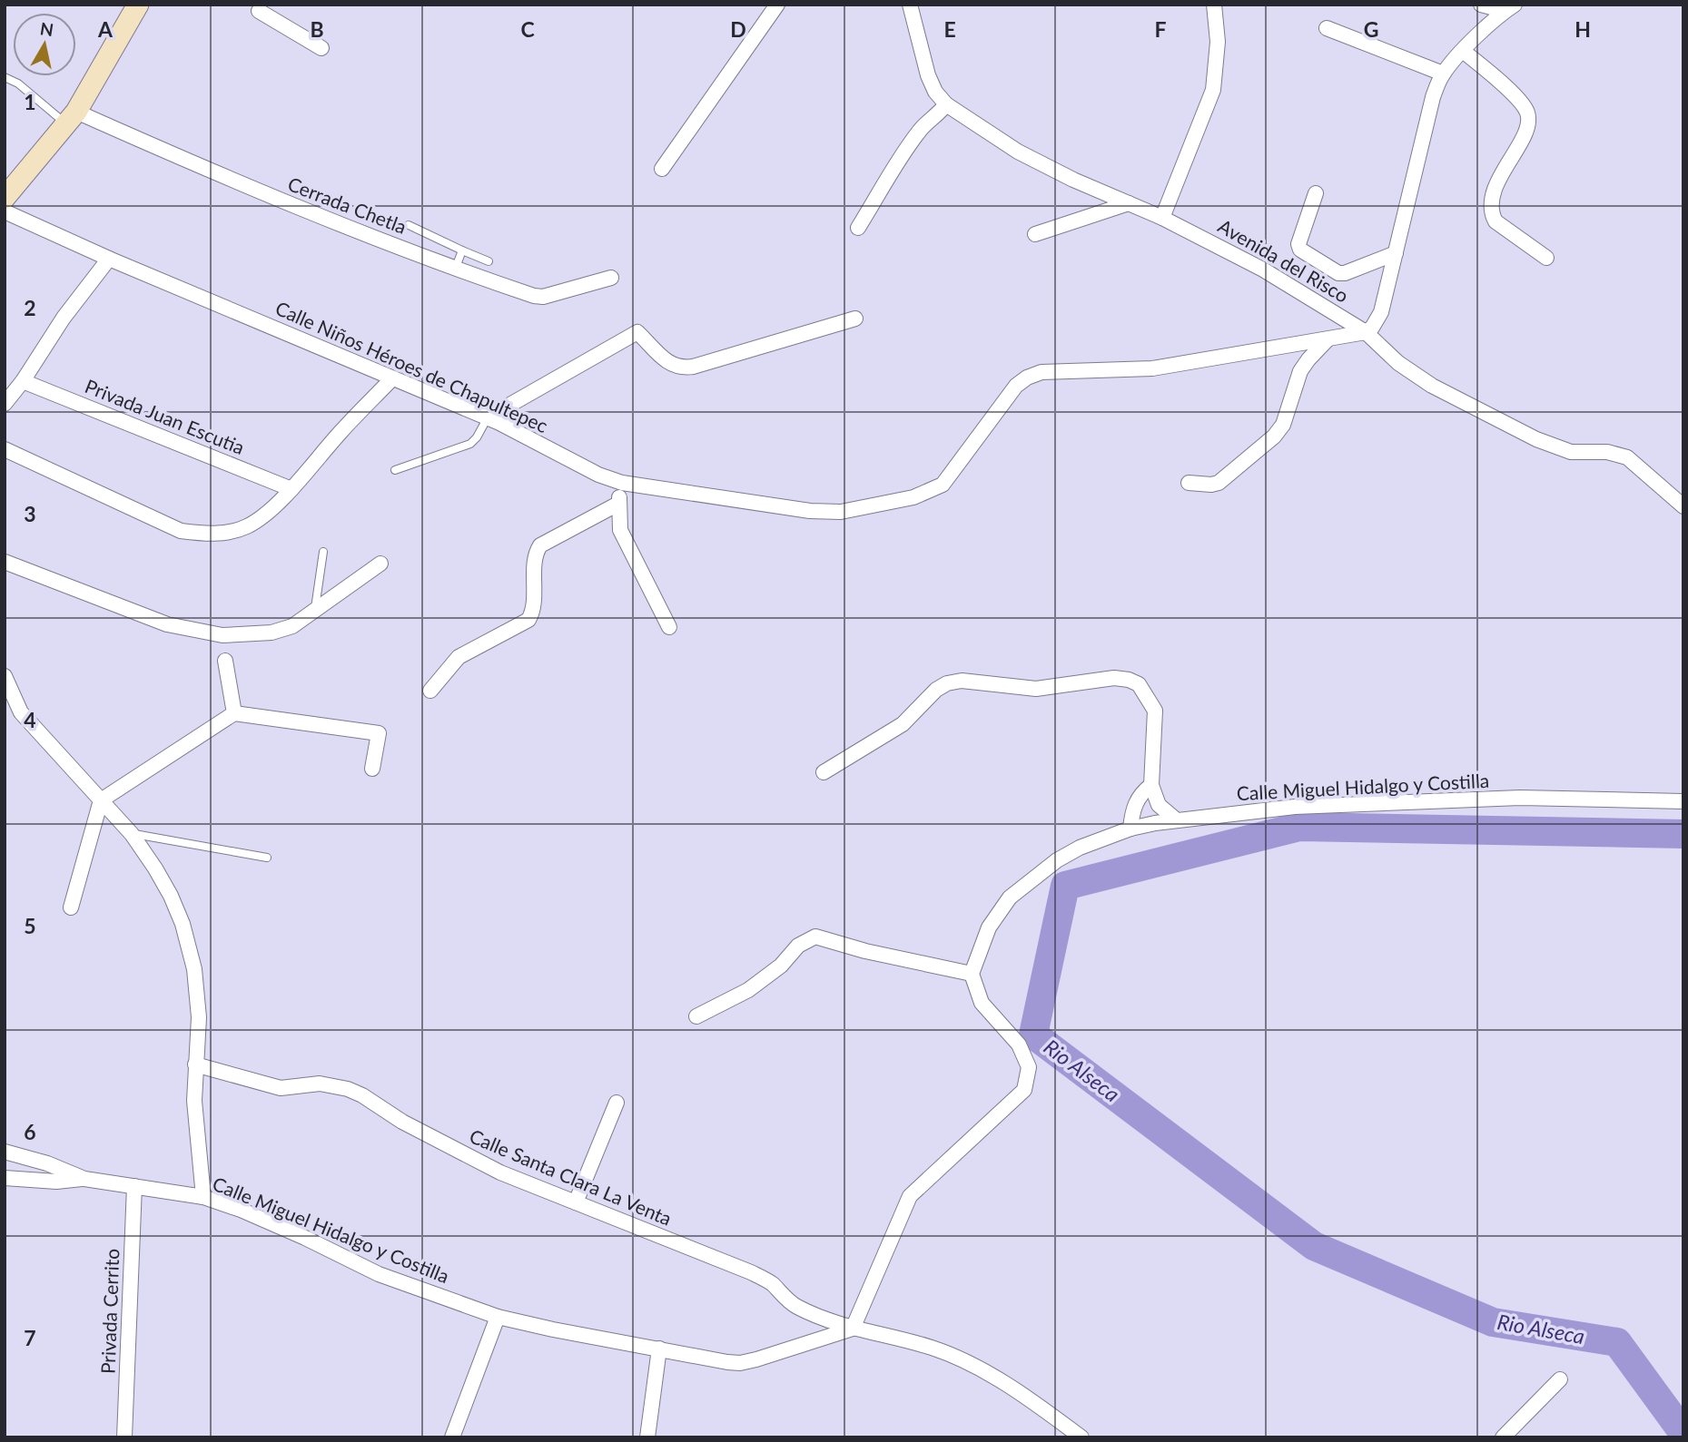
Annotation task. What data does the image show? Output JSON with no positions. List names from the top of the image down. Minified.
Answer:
{"streets":{"street":["Cerrada Chetla","Avenida del Risco","Calle Niños Héroes de Chapultepec","Privada Juan Escutia","Calle Miguel Hidalgo y Costilla","Calle Santa Clara La Venta","Privada Cerrito"]},"crossings":[["Avenida del Risco","Calle Niños Héroes de Chapultepec"],["Calle Miguel Hidalgo y Costilla","Calle Santa Clara La Venta"],["Calle Miguel Hidalgo y Costilla","Privada Cerrito"]],"water":["Rio Alseca"],"north":"top","grid":{"columns":["A","B","C","D","E","F","G","H"],"rows":["1","2","3","4","5","6","7"]}}
